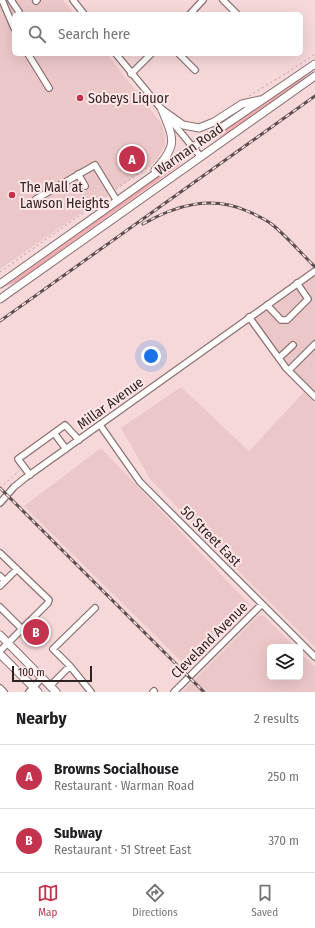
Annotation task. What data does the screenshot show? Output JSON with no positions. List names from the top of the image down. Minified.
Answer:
{"streets":{"main road":["Warman Road"],"street":["Millar Avenue","50 Street East","Cleveland Avenue"]},"crossings":[["Millar Avenue","50 Street East"],["50 Street East","Cleveland Avenue"]],"places":["Sobeys Liquor","The Mall at Lawson Heights"],"scale_bar":"100 m","page":{"search":"Search here","pins":["A","B"],"scale":"100 m","heading":["Nearby","2 results"],"list":[{"mark":"A","name":"Browns Socialhouse","note":"Restaurant · Warman Road","value":"250 m"},{"mark":"B","name":"Subway","note":"Restaurant · 51 Street East","value":"370 m"}],"nav":["Map","Directions","Saved"]}}
